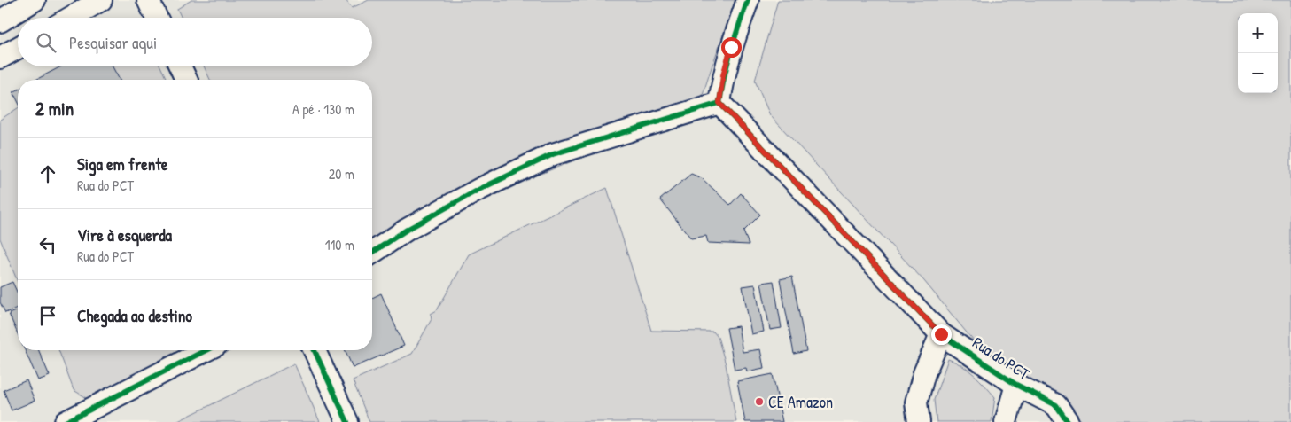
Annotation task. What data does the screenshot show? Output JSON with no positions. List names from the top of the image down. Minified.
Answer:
{"streets":{"lane":["Rua do PCT"]},"places":["CE Amazon"],"page":{"map_buttons":["+","−"],"search":"Pesquisar aqui","heading":["2 min","A pé · 130 m"],"list":[["Siga em frente","Rua do PCT","20 m"],["Vire à esquerda","Rua do PCT","110 m"],"Chegada ao destino"]}}
